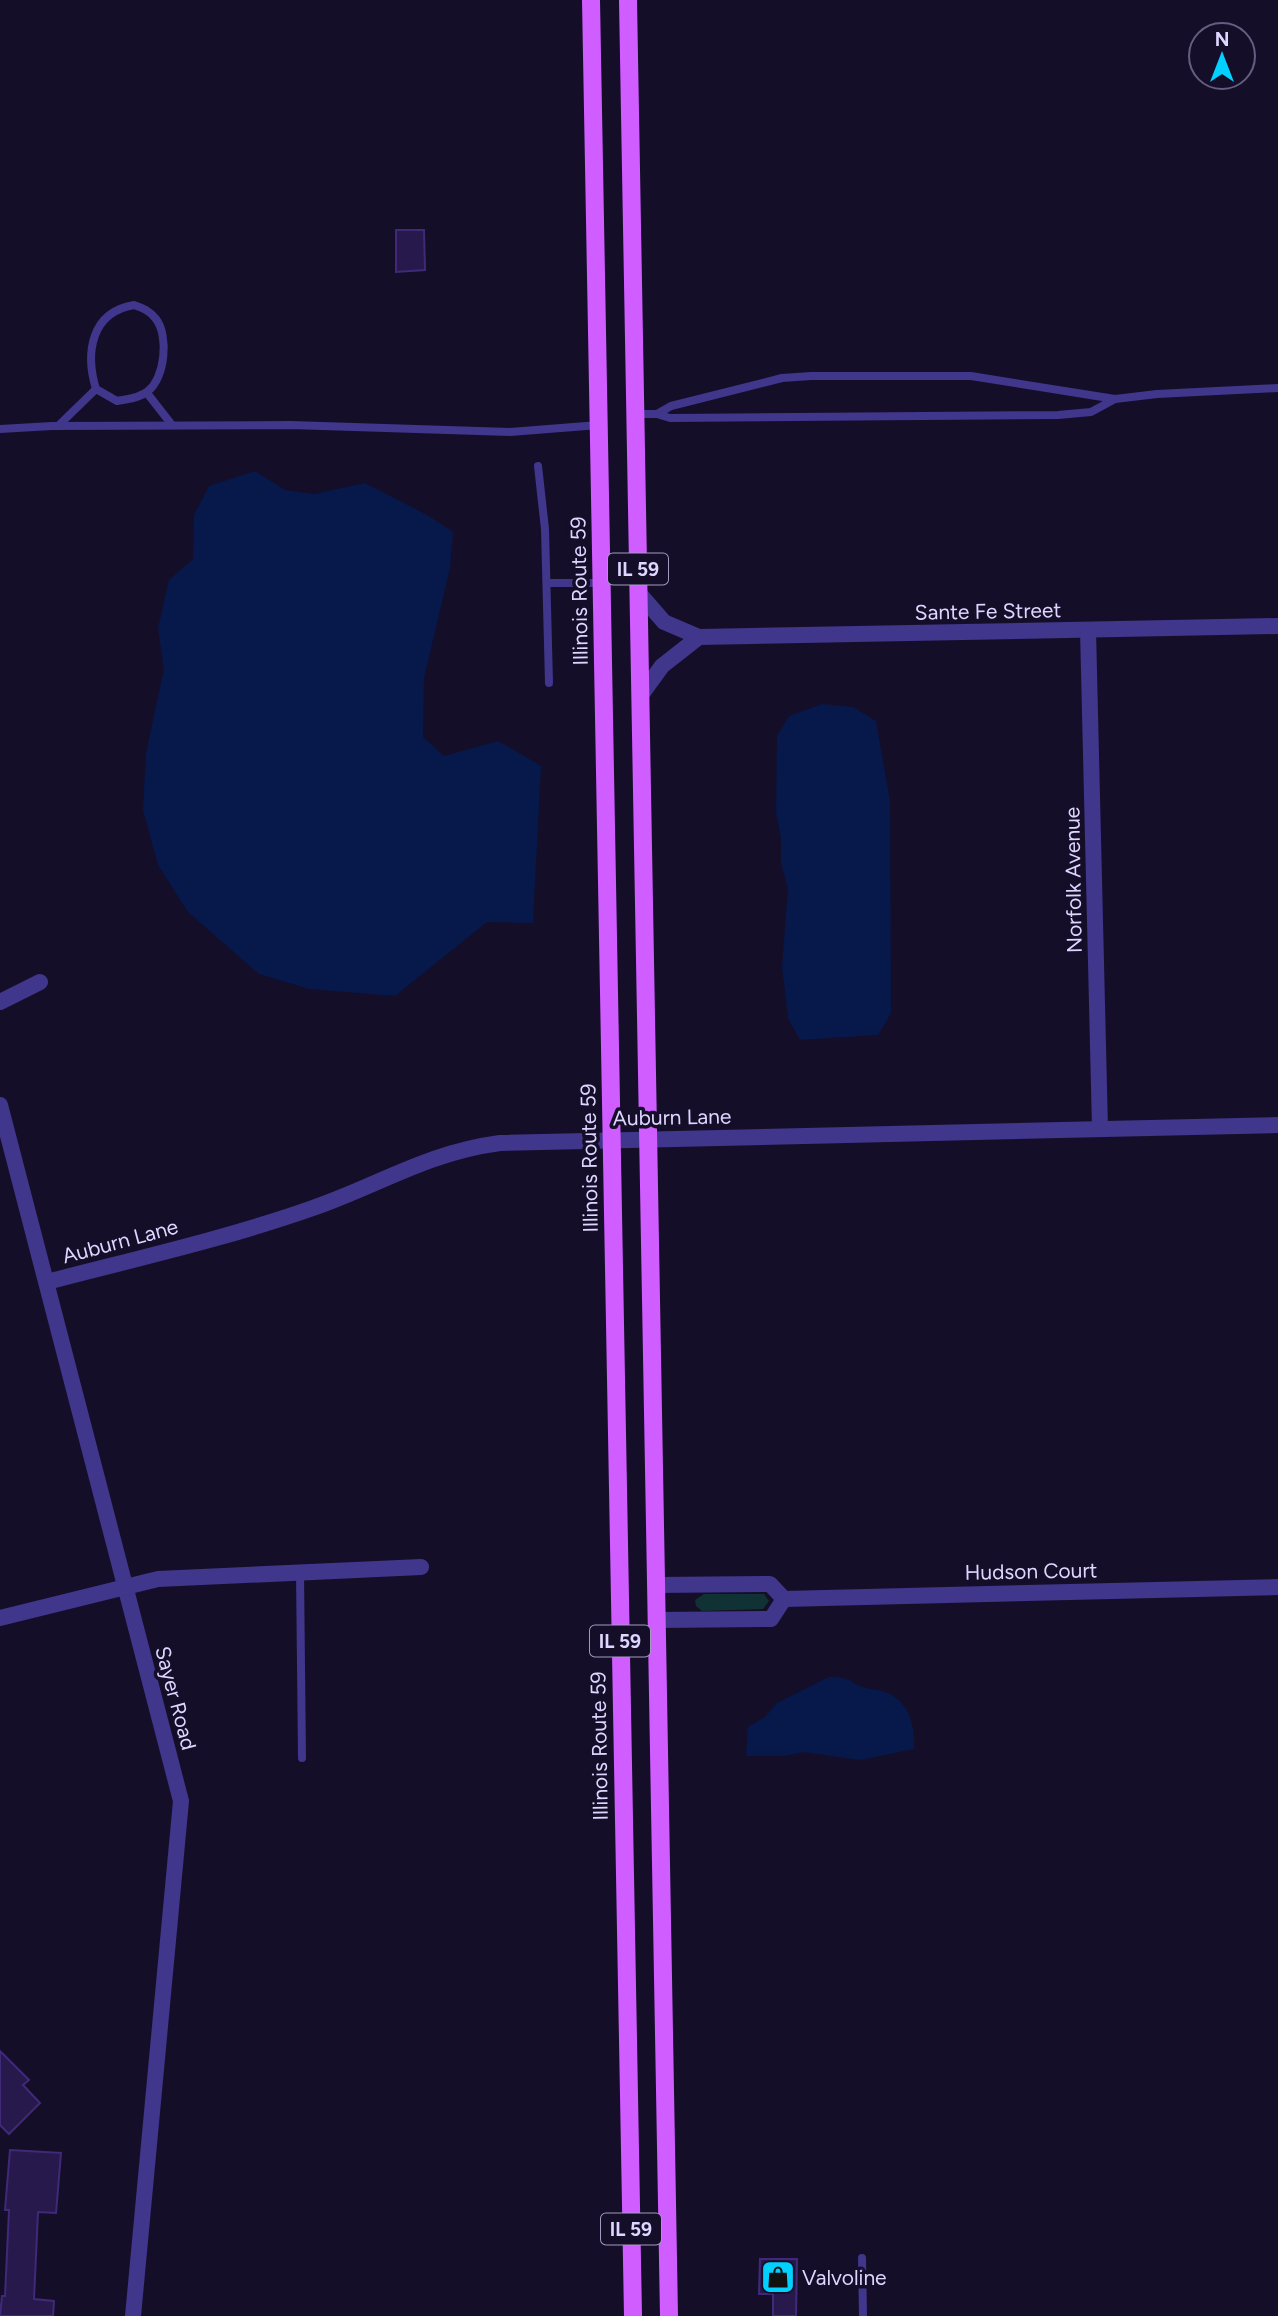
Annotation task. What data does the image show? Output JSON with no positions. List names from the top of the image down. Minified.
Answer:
{"streets":{"main road":["IL 59","Illinois Route 59"],"street":["Sante Fe Street","Norfolk Avenue","Auburn Lane","Hudson Court","Sayer Road"]},"crossings":[["IL 59","Sante Fe Street"],["IL 59","Auburn Lane"],["IL 59","Hudson Court"],["Illinois Route 59","Auburn Lane"],["Sante Fe Street","Norfolk Avenue"],["Norfolk Avenue","Auburn Lane"],["Auburn Lane","Sayer Road"]],"places":{"shop":["Valvoline"]},"north":"top"}
